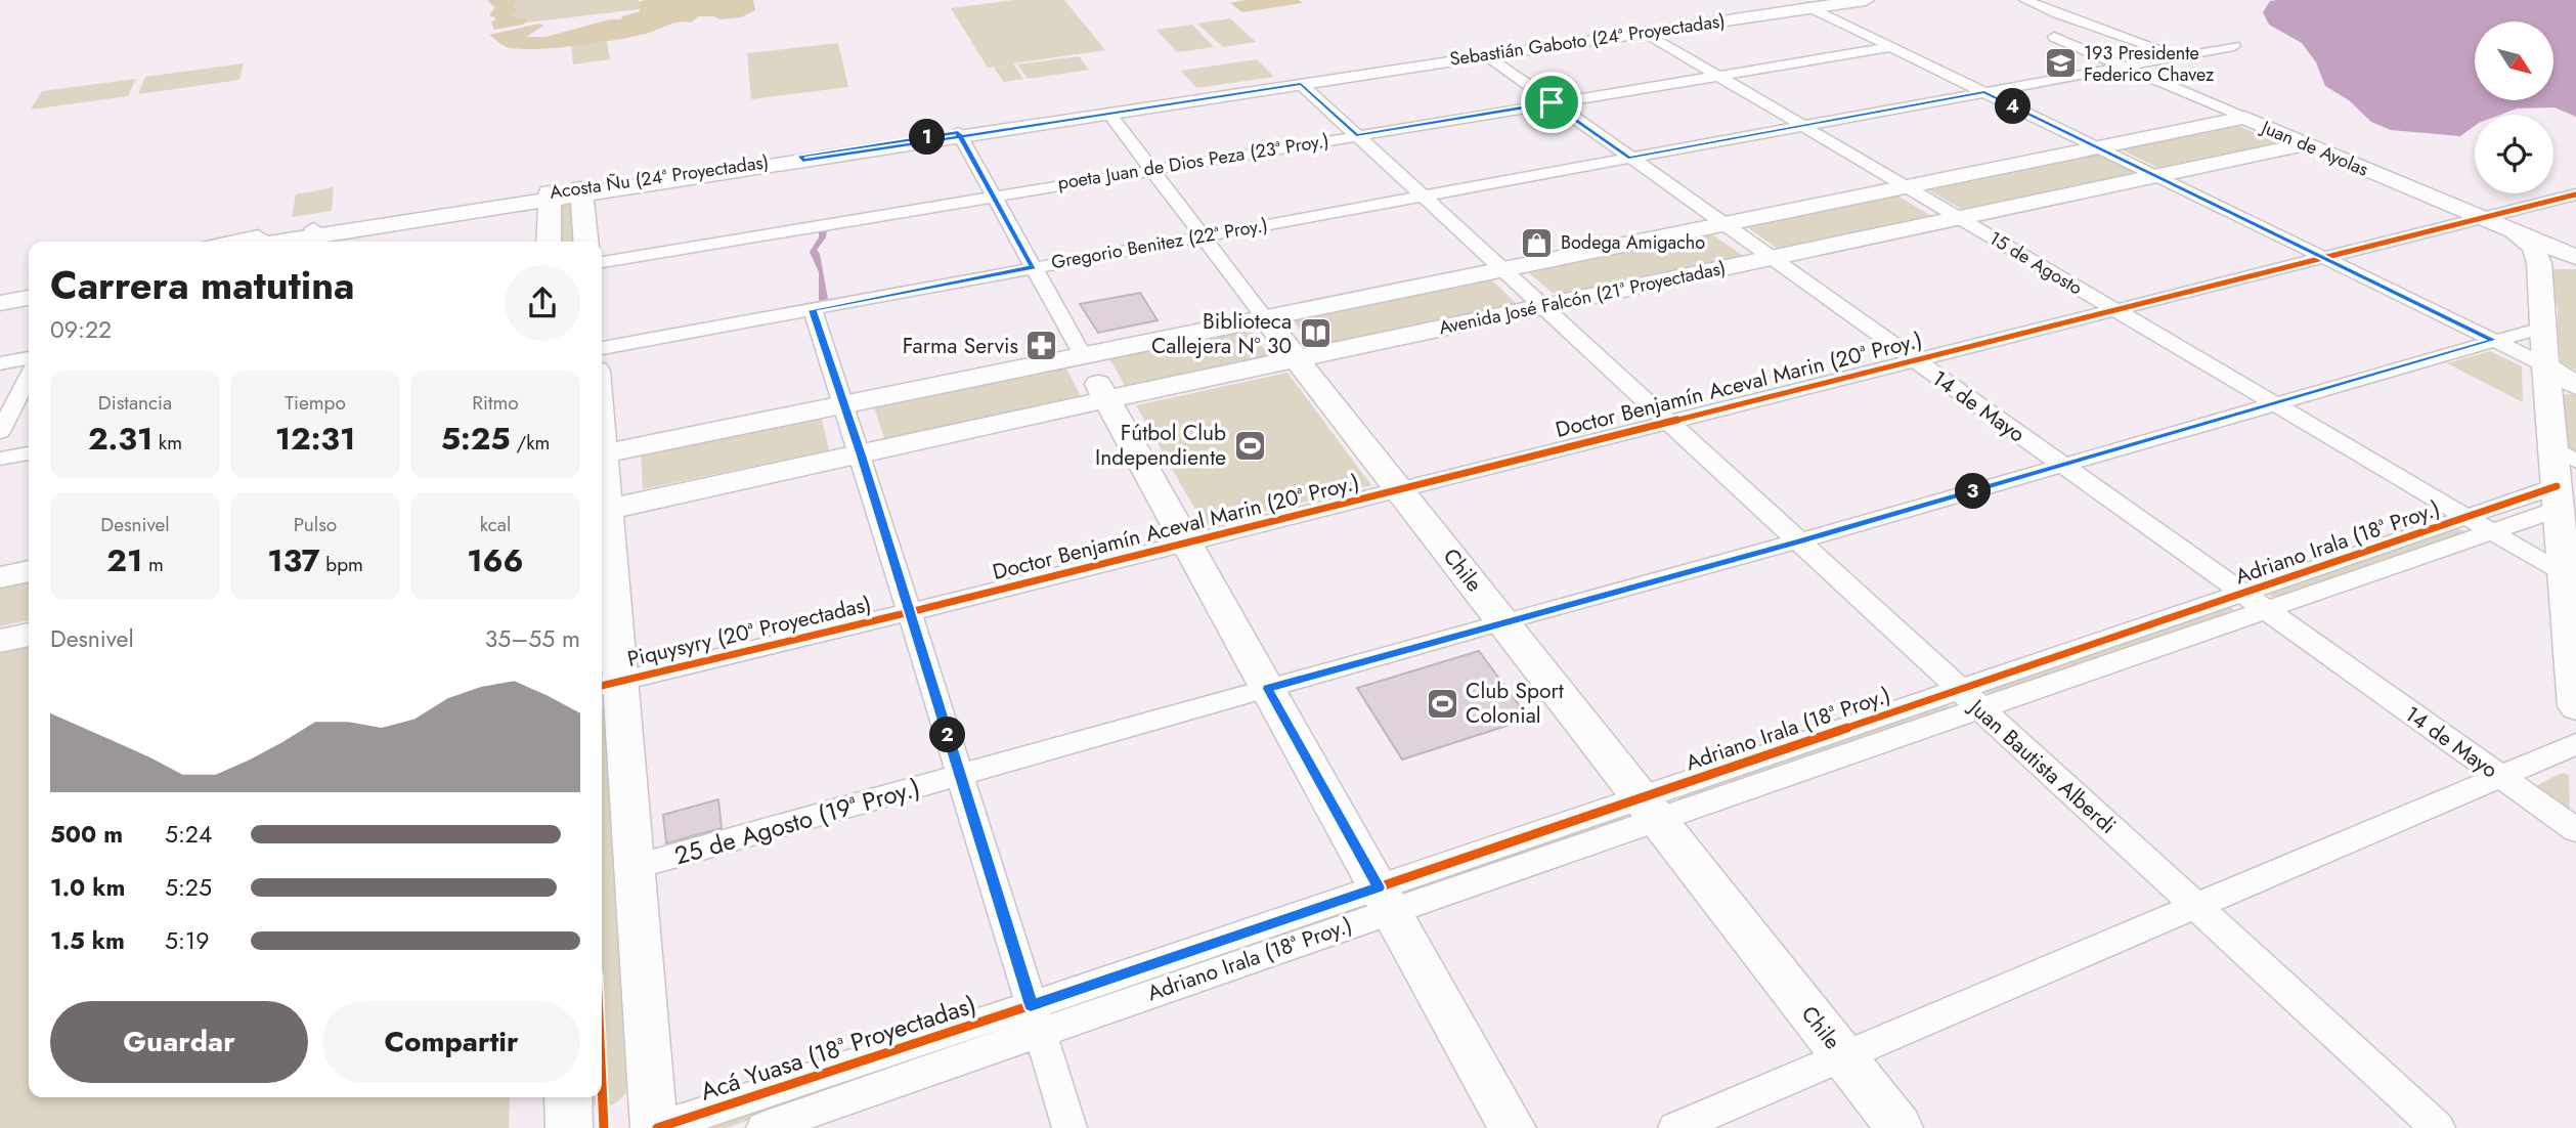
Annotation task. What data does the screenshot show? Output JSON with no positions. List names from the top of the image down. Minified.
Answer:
{"streets":{"street":["Sebastián Gaboto (24ª Proyectadas)","Juan de Ayolas","poeta Juan de Dios Peza (23ª Proy.)","Acosta Ñu (24ª Proyectadas)","Gregorio Benitez (22ª Proy.)","15 de Agosto","Avenida José Falcón (21ª Proyectadas)","Doctor Benjamín Aceval Marin (20ª Proy.)","14 de Mayo","Adriano Irala (18ª Proy.)","Chile","Piquysyry (20ª Proyectadas)","Juan Bautista Alberdi","25 de Agosto (19ª Proy.)","Acá Yuasa (18ª Proyectadas)"]},"crossings":[["Sebastián Gaboto (24ª Proyectadas)","15 de Agosto"],["Sebastián Gaboto (24ª Proyectadas)","14 de Mayo"],["Sebastián Gaboto (24ª Proyectadas)","Juan Bautista Alberdi"],["Juan de Ayolas","Gregorio Benitez (22ª Proy.)"],["Juan de Ayolas","Avenida José Falcón (21ª Proyectadas)"],["Juan de Ayolas","Doctor Benjamín Aceval Marin (20ª Proy.)"],["poeta Juan de Dios Peza (23ª Proy.)","15 de Agosto"],["poeta Juan de Dios Peza (23ª Proy.)","14 de Mayo"],["poeta Juan de Dios Peza (23ª Proy.)","Chile"],["poeta Juan de Dios Peza (23ª Proy.)","Juan Bautista Alberdi"],["Acosta Ñu (24ª Proyectadas)","Chile"],["Gregorio Benitez (22ª Proy.)","15 de Agosto"],["Gregorio Benitez (22ª Proy.)","14 de Mayo"],["Gregorio Benitez (22ª Proy.)","Chile"],["Gregorio Benitez (22ª Proy.)","Juan Bautista Alberdi"],["15 de Agosto","Avenida José Falcón (21ª Proyectadas)"],["15 de Agosto","Doctor Benjamín Aceval Marin (20ª Proy.)"],["15 de Agosto","Adriano Irala (18ª Proy.)"],["15 de Agosto","25 de Agosto (19ª Proy.)"],["Avenida José Falcón (21ª Proyectadas)","14 de Mayo"],["Avenida José Falcón (21ª Proyectadas)","Chile"],["Avenida José Falcón (21ª Proyectadas)","Juan Bautista Alberdi"],["Doctor Benjamín Aceval Marin (20ª Proy.)","14 de Mayo"],["Doctor Benjamín Aceval Marin (20ª Proy.)","Chile"],["Doctor Benjamín Aceval Marin (20ª Proy.)","Piquysyry (20ª Proyectadas)"],["Doctor Benjamín Aceval Marin (20ª Proy.)","Juan Bautista Alberdi"],["14 de Mayo","Adriano Irala (18ª Proy.)"],["14 de Mayo","25 de Agosto (19ª Proy.)"],["Adriano Irala (18ª Proy.)","Chile"],["Adriano Irala (18ª Proy.)","Juan Bautista Alberdi"],["Adriano Irala (18ª Proy.)","Acá Yuasa (18ª Proyectadas)"],["Chile","25 de Agosto (19ª Proy.)"],["Juan Bautista Alberdi","25 de Agosto (19ª Proy.)"]],"places":{"school or university":["193 Presidente Federico Chavez"],"shop":["Bodega Amigacho"],"library":["Biblioteca Callejera Nº 30"],"pharmacy":["Farma Servis"],"sports":["Fútbol Club Independiente","Club Sport Colonial"]},"north":"bottom right","page":{"pins":["4","1","3","2"],"heading":["Carrera matutina","09:22"],"stats":[["Distancia","2.31 km"],["Tiempo","12:31"],["Ritmo","5:25 /km"],["Desnivel","21 m"],["Pulso","137 bpm"],["kcal","166"]],"chart":["Desnivel","35–55 m"],"list":[{"name":"500 m","note":"5:24"},{"name":"1.0 km","note":"5:25"},{"name":"1.5 km","note":"5:19"}],"buttons":["Guardar","Compartir"]}}
